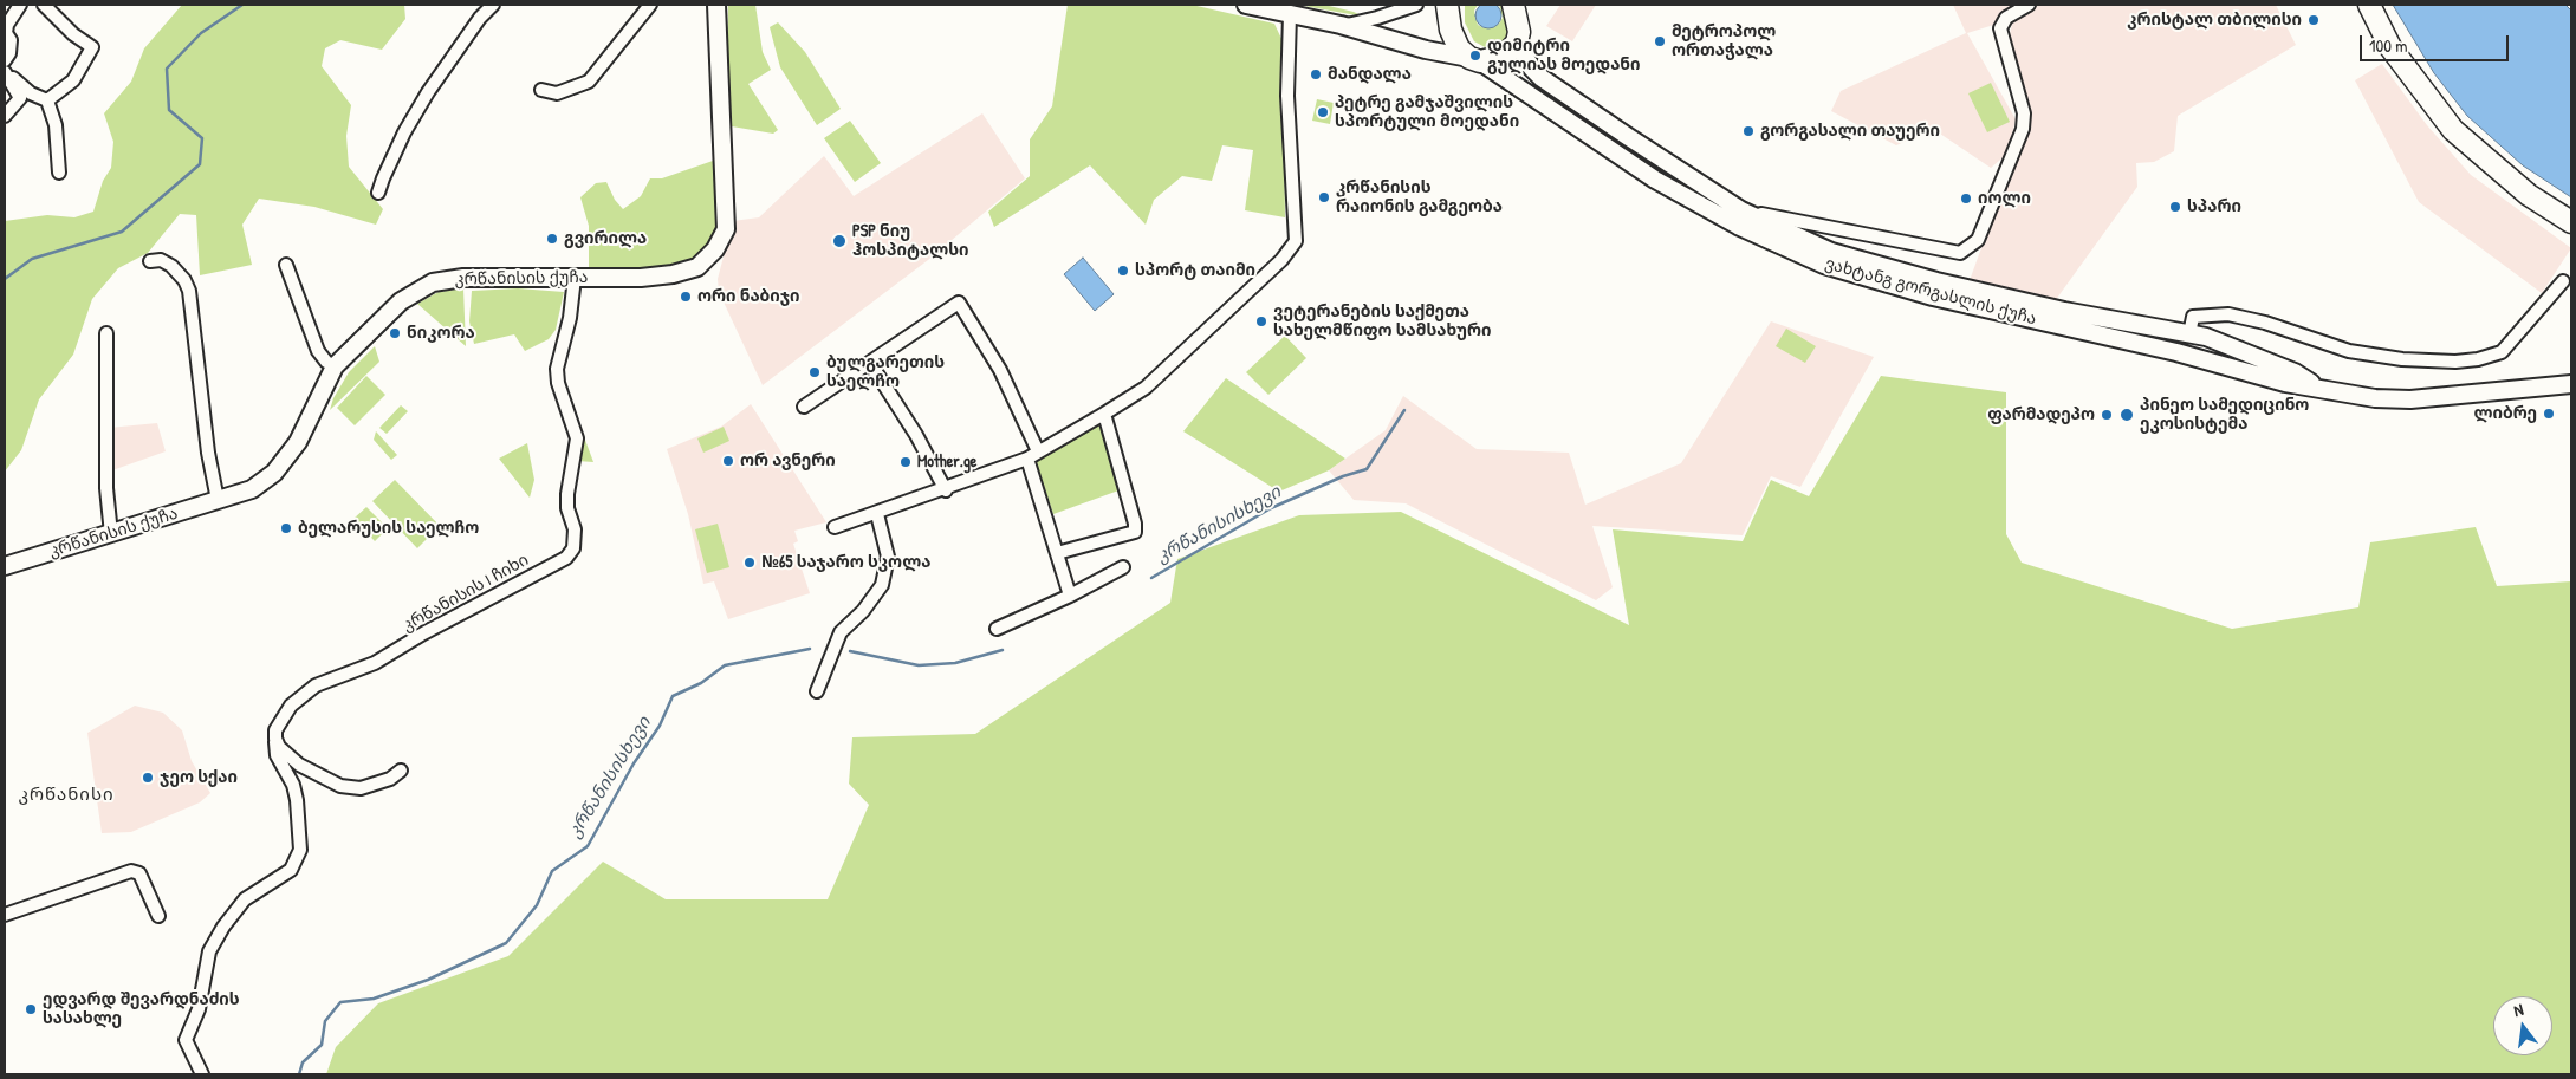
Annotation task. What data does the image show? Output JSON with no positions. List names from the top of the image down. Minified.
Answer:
{"streets":{"street":["კრწანისის ქუჩა","ვახტანგ გორგასლის ქუჩა","კრწანისის I ჩიხი"]},"crossings":[["კრწანისის ქუჩა","კრწანისის I ჩიხი"]],"districts":["კრწანისი"],"water":["კრწანისისხევი"],"places":["კრისტალ თბილისი","მეტროპოლ ორთაჭალა","დიმიტრი გულიას მოედანი","მანდალა","პეტრე გამჯაშვილის სპორტული მოედანი","გორგასალი თაუერი","კრწანისის რაიონის გამგეობა","იოლი","სპარი","გვირილა","PSP ნიუ ჰოსპიტალსი","სპორტ თაიმი","ორი ნაბიჯი","ვეტერანების საქმეთა სახელმწიფო სამსახური","ნიკორა","ბულგარეთის საელჩო","ლიბრე","ფარმადეპო","პინეო სამედიცინო ეკოსისტემა","ორ ავნერი","Mother.ge","ბელარუსის საელჩო","№65 საჯარო სკოლა","ჯეო სქაი","ედვარდ შევარდნაძის სასახლე"],"scale_bar":"100 m","north":"top"}
